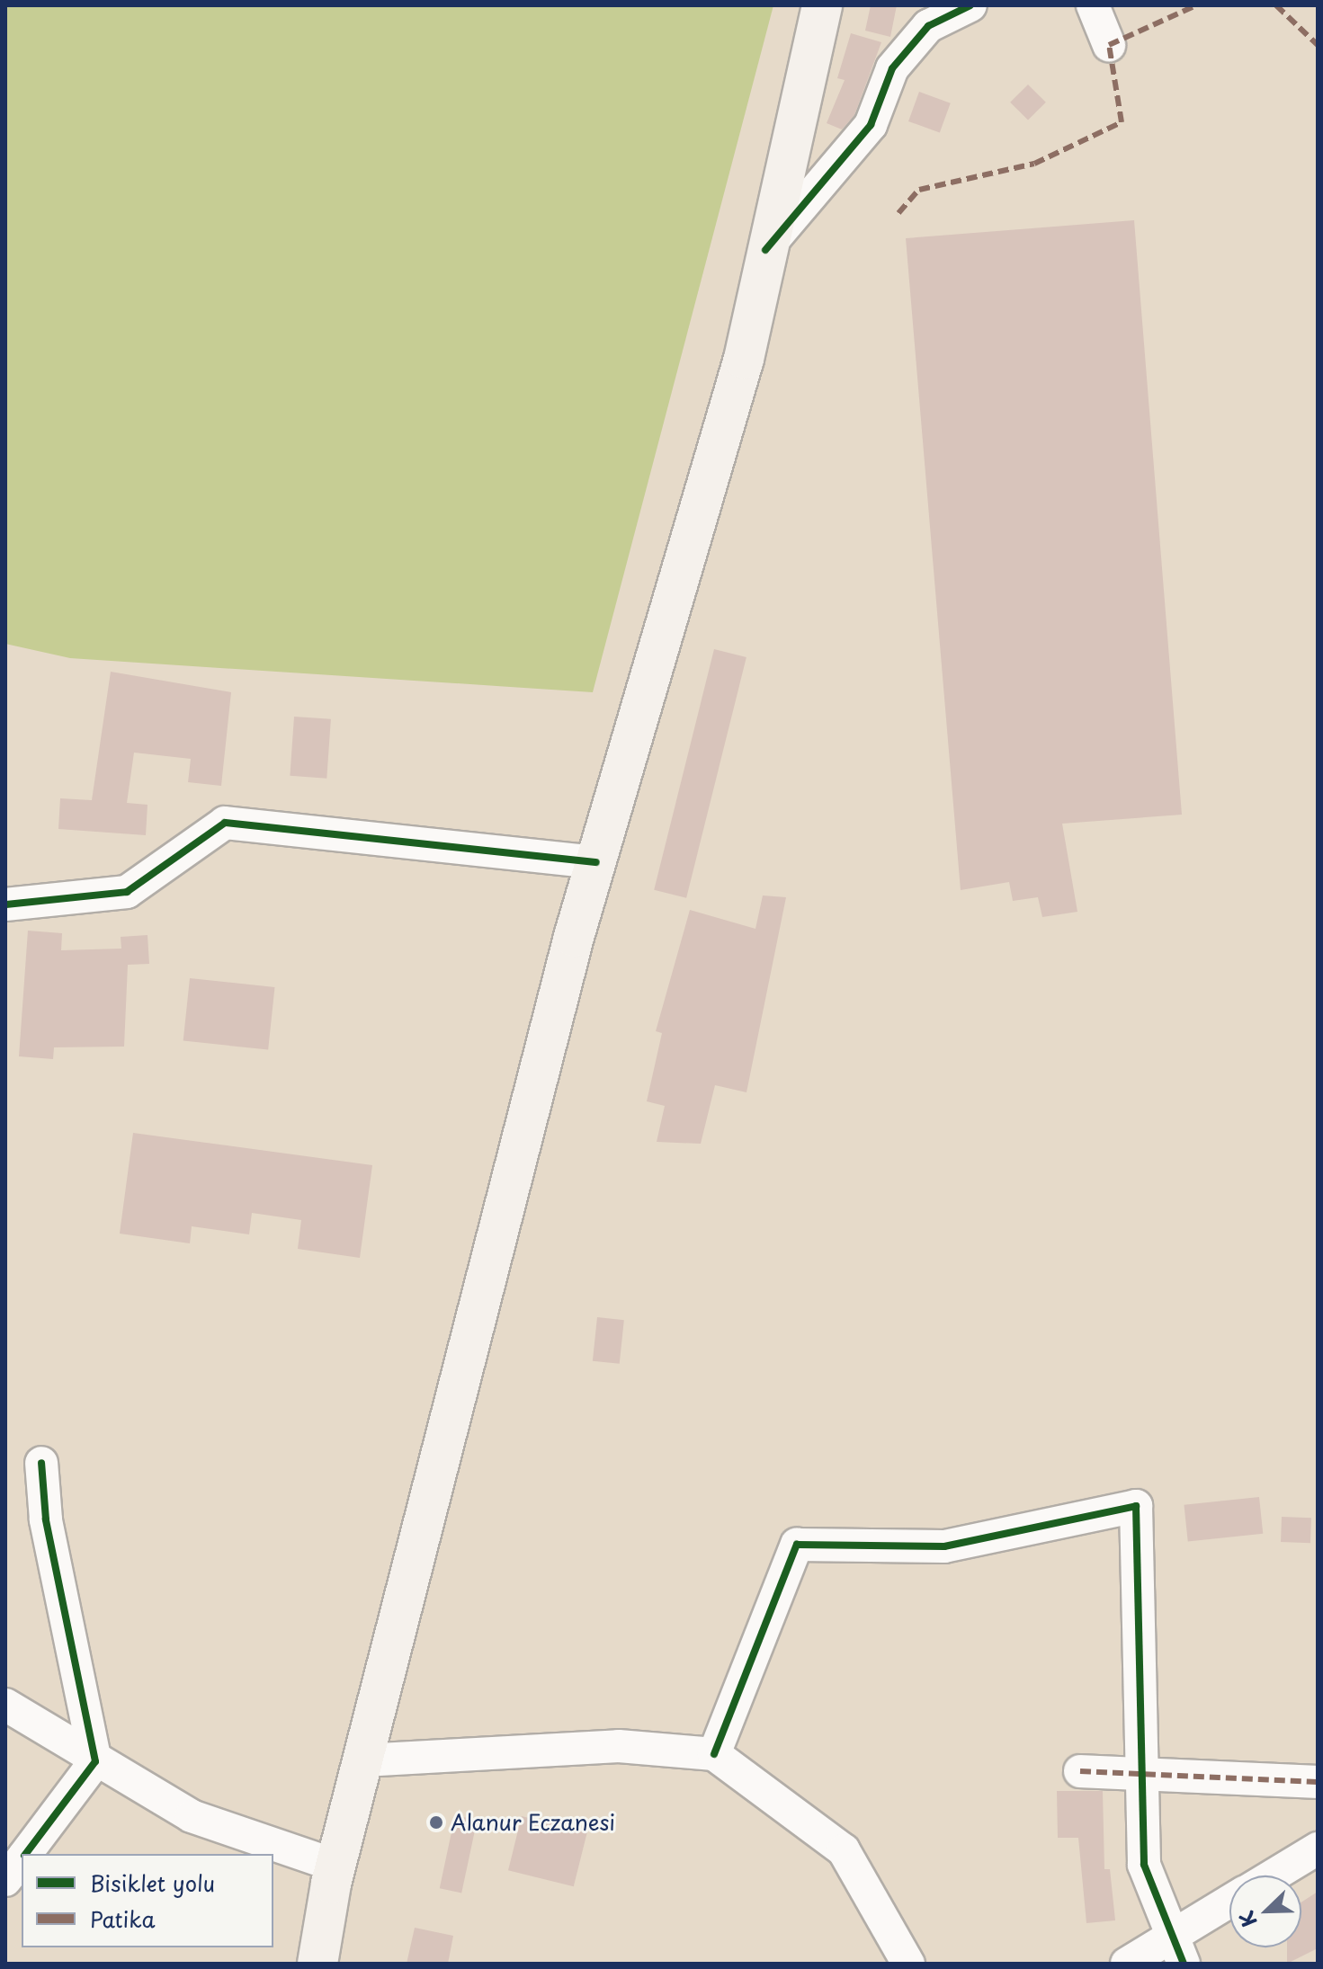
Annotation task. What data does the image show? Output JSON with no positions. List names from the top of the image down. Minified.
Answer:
{"places":["Alanur Eczanesi"],"legend":["Bisiklet yolu","Patika"],"north":"bottom left"}
